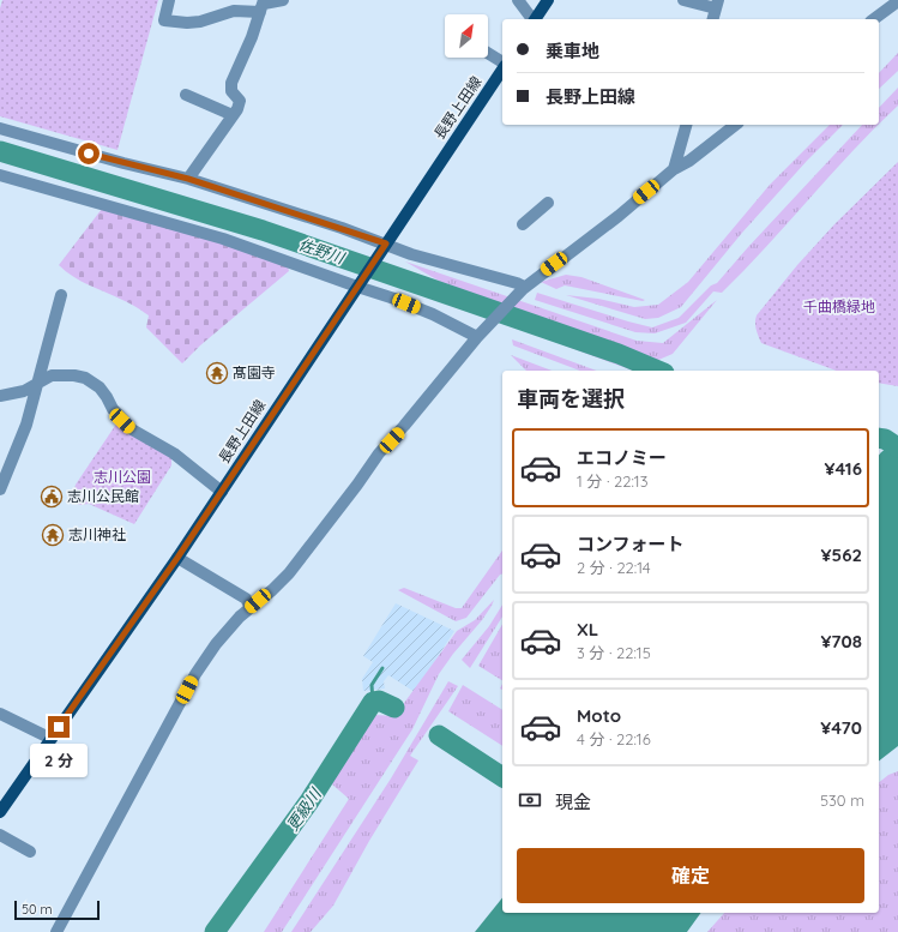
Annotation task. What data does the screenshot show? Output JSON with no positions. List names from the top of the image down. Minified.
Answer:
{"streets":{"main road":["長野上田線"]},"water":["佐野川","更級川"],"parks":["千曲橋緑地","志川公園"],"places":{"temple":["髙園寺","志川神社"],"public building":["志川公民館"]},"scale_bar":"50 m","north":"top right","page":{"banner":["乗車地","長野上田線"],"heading":"車両を選択","list":[{"name":"エコノミー","note":"1 分 · 22:13","value":"¥416"},{"name":"コンフォート","note":"2 分 · 22:14","value":"¥562"},{"name":"XL","note":"3 分 · 22:15","value":"¥708"},{"name":"Moto","note":"4 分 · 22:16","value":"¥470"}],"bubble":"2 分","pay":["現金","530 m"],"buttons":"確定","scale":"50 m"}}
